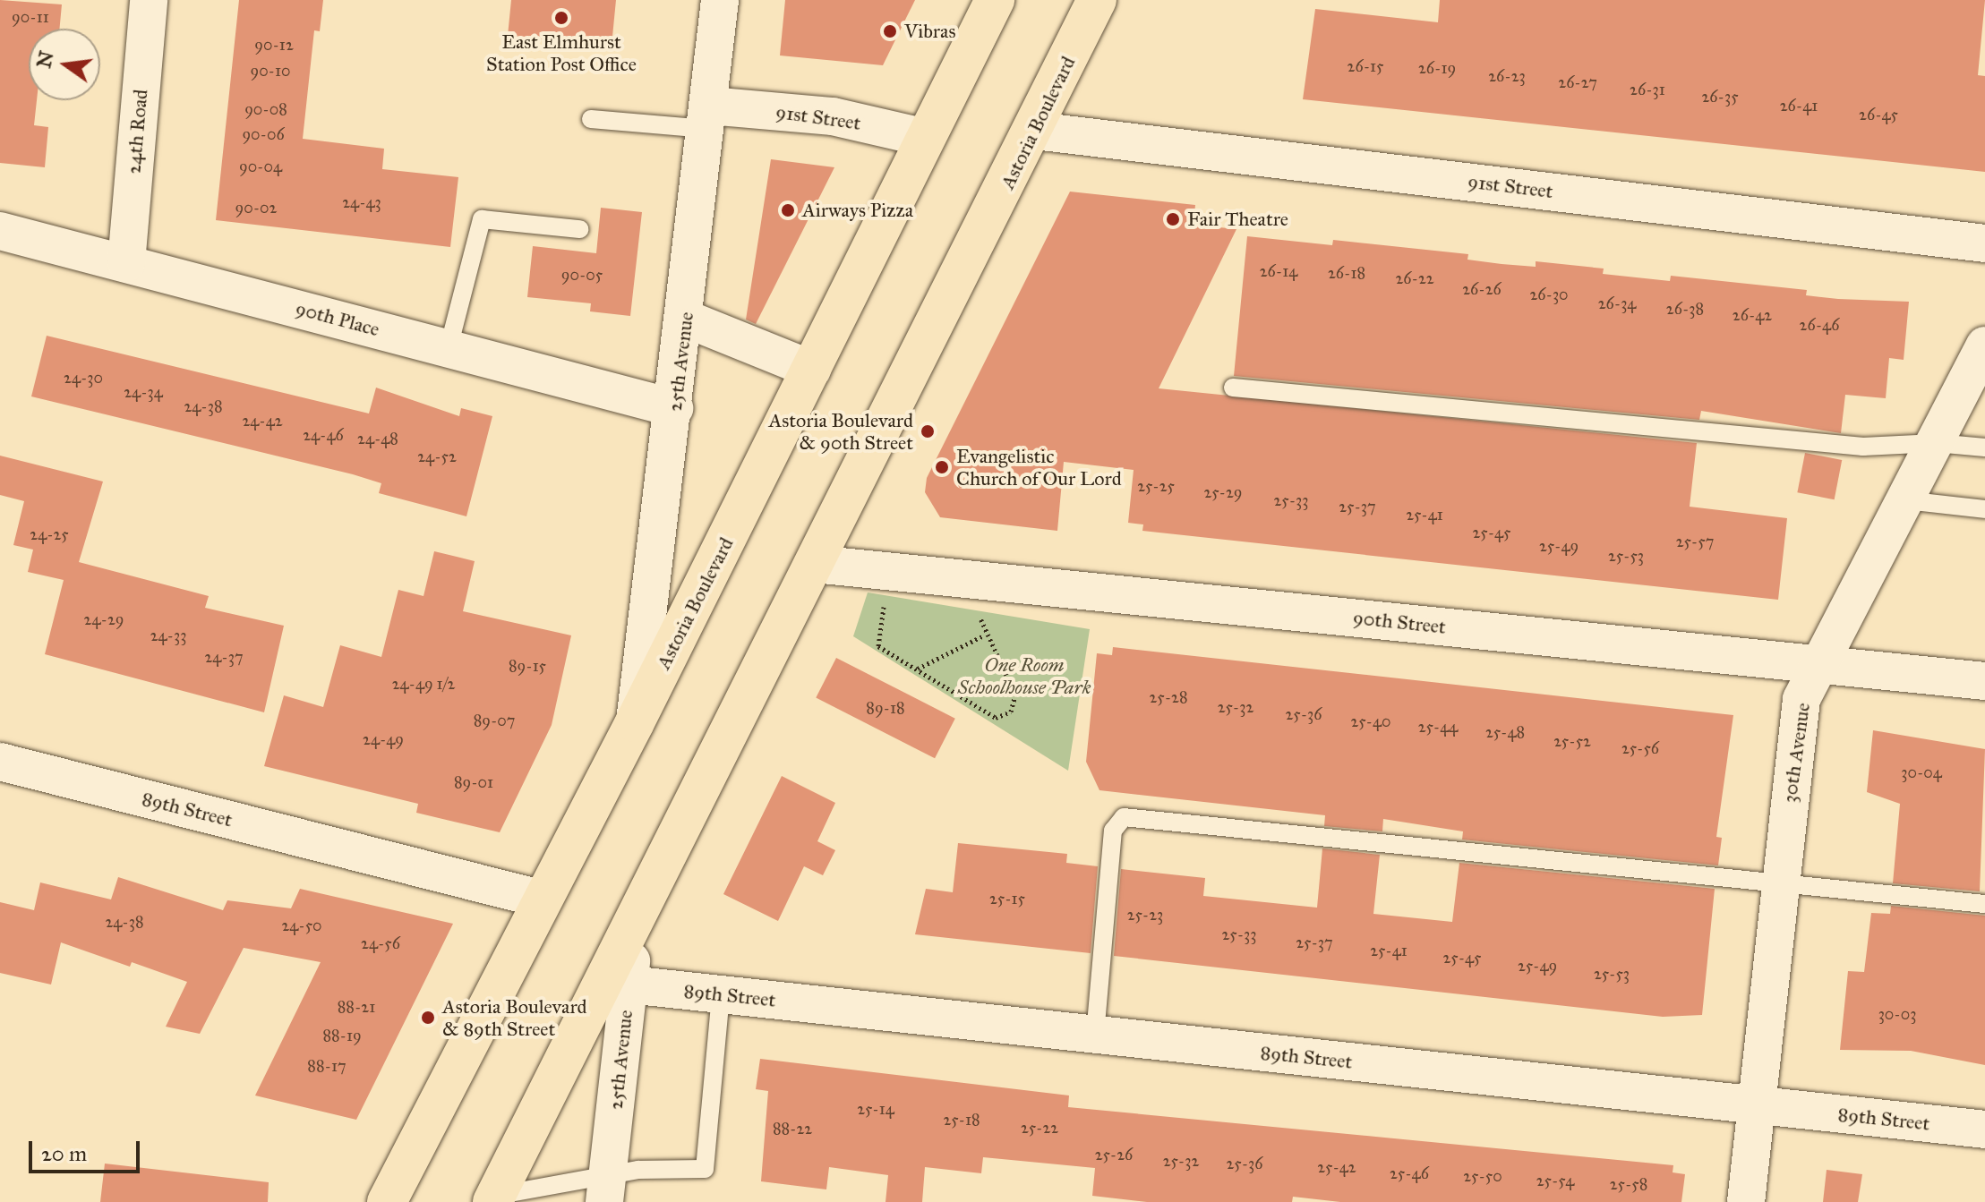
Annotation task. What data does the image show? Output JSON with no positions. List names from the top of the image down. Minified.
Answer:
{"streets":{"main road":["Astoria Boulevard"],"street":["91st Street","24th Road","90th Place","25th Avenue","90th Street","30th Avenue","89th Street"]},"crossings":[["91st Street","Astoria Boulevard"],["91st Street","25th Avenue"],["Astoria Boulevard","25th Avenue"],["Astoria Boulevard","90th Street"],["Astoria Boulevard","89th Street"],["24th Road","90th Place"],["90th Place","25th Avenue"],["25th Avenue","89th Street"],["90th Street","30th Avenue"],["30th Avenue","89th Street"]],"parks":["One Room Schoolhouse Park"],"places":["East Elmhurst Station Post Office","Vibras","Airways Pizza","Fair Theatre","Astoria Boulevard & 90th Street","Evangelistic Church of Our Lord","Astoria Boulevard & 89th Street"],"house_numbers":["90-11","90-12","26-15","26-19","90-10","26-23","26-27","26-31","26-35","26-41","90-08","26-45","90-06","90-04","24-43","90-02","26-14","26-18","90-05","26-22","26-26","26-30","26-34","26-38","26-42","26-46","24-30","24-34","24-38","24-42","24-46","24-48","24-52","25-25","25-29","25-33","25-37","25-41","25-45","24-25","25-57","25-49","25-53","24-29","24-33","24-37","89-15","24-49 1/2","25-28","25-32","89-18","25-36","89-07","25-40","25-44","25-48","24-49","25-52","25-56","30-04","89-01","25-15","25-23","24-38","24-50","25-33","25-37","24-56","25-41","25-45","25-49","25-53","88-21","30-03","88-19","88-17","25-14","25-18","25-22","88-22","25-26","25-32","25-36","25-42","25-46","25-50","25-54","25-58"],"scale_bar":"20 m","north":"left"}
